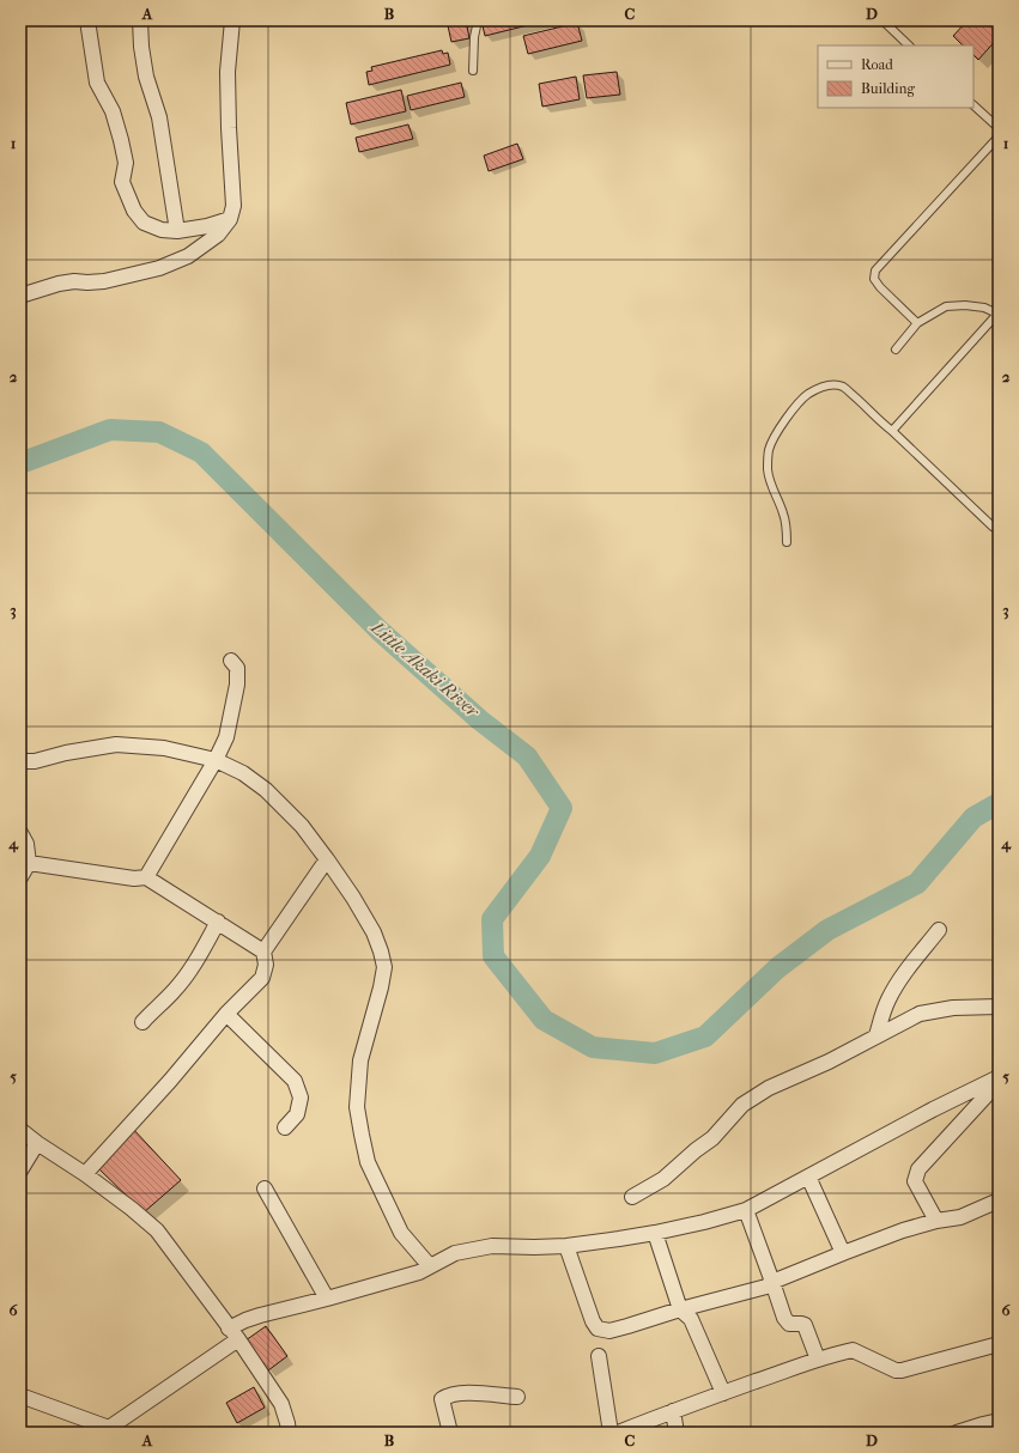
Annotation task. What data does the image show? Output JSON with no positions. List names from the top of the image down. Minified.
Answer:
{"water":["Little Akaki River"],"legend":["Road","Building"],"grid":{"columns":["A","B","C","D"],"rows":["1","2","3","4","5","6"]}}
